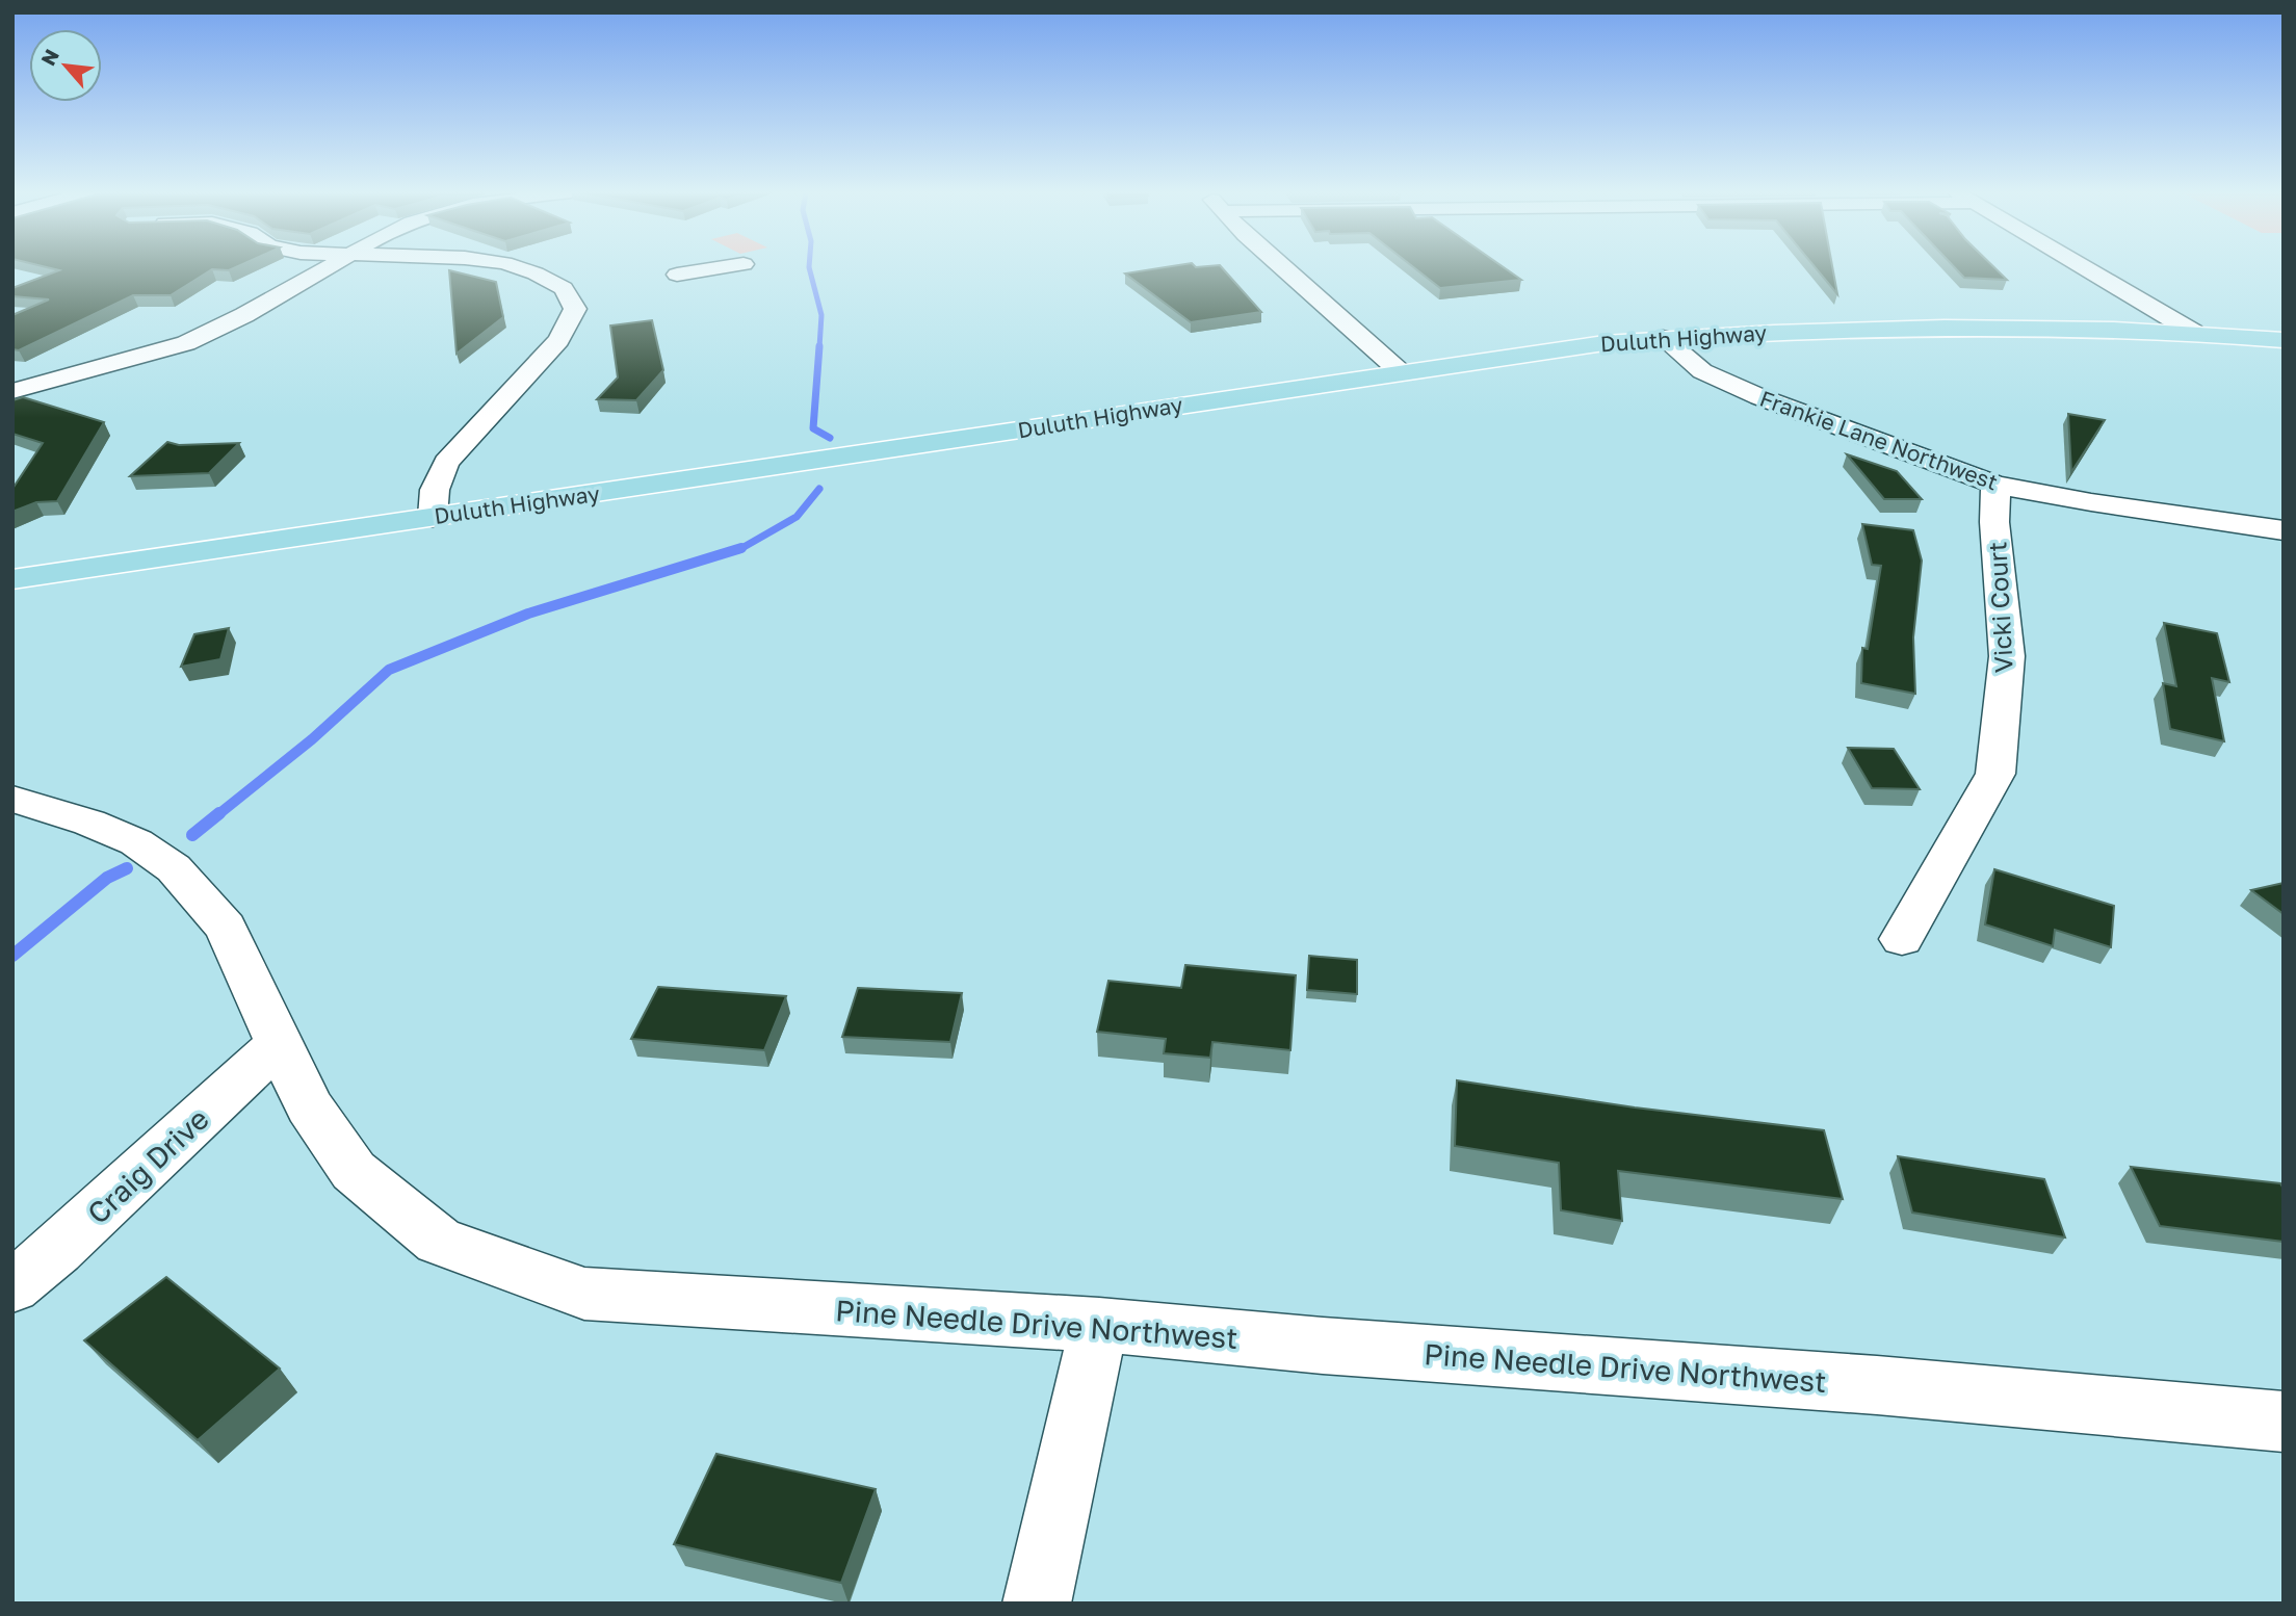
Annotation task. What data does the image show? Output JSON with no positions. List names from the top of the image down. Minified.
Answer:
{"streets":{"main road":["Duluth Highway"],"street":["Frankie Lane Northwest","Vicki Court","Craig Drive","Pine Needle Drive Northwest"]},"crossings":[["Duluth Highway","Frankie Lane Northwest"],["Frankie Lane Northwest","Vicki Court"],["Craig Drive","Pine Needle Drive Northwest"]],"north":"top left"}
